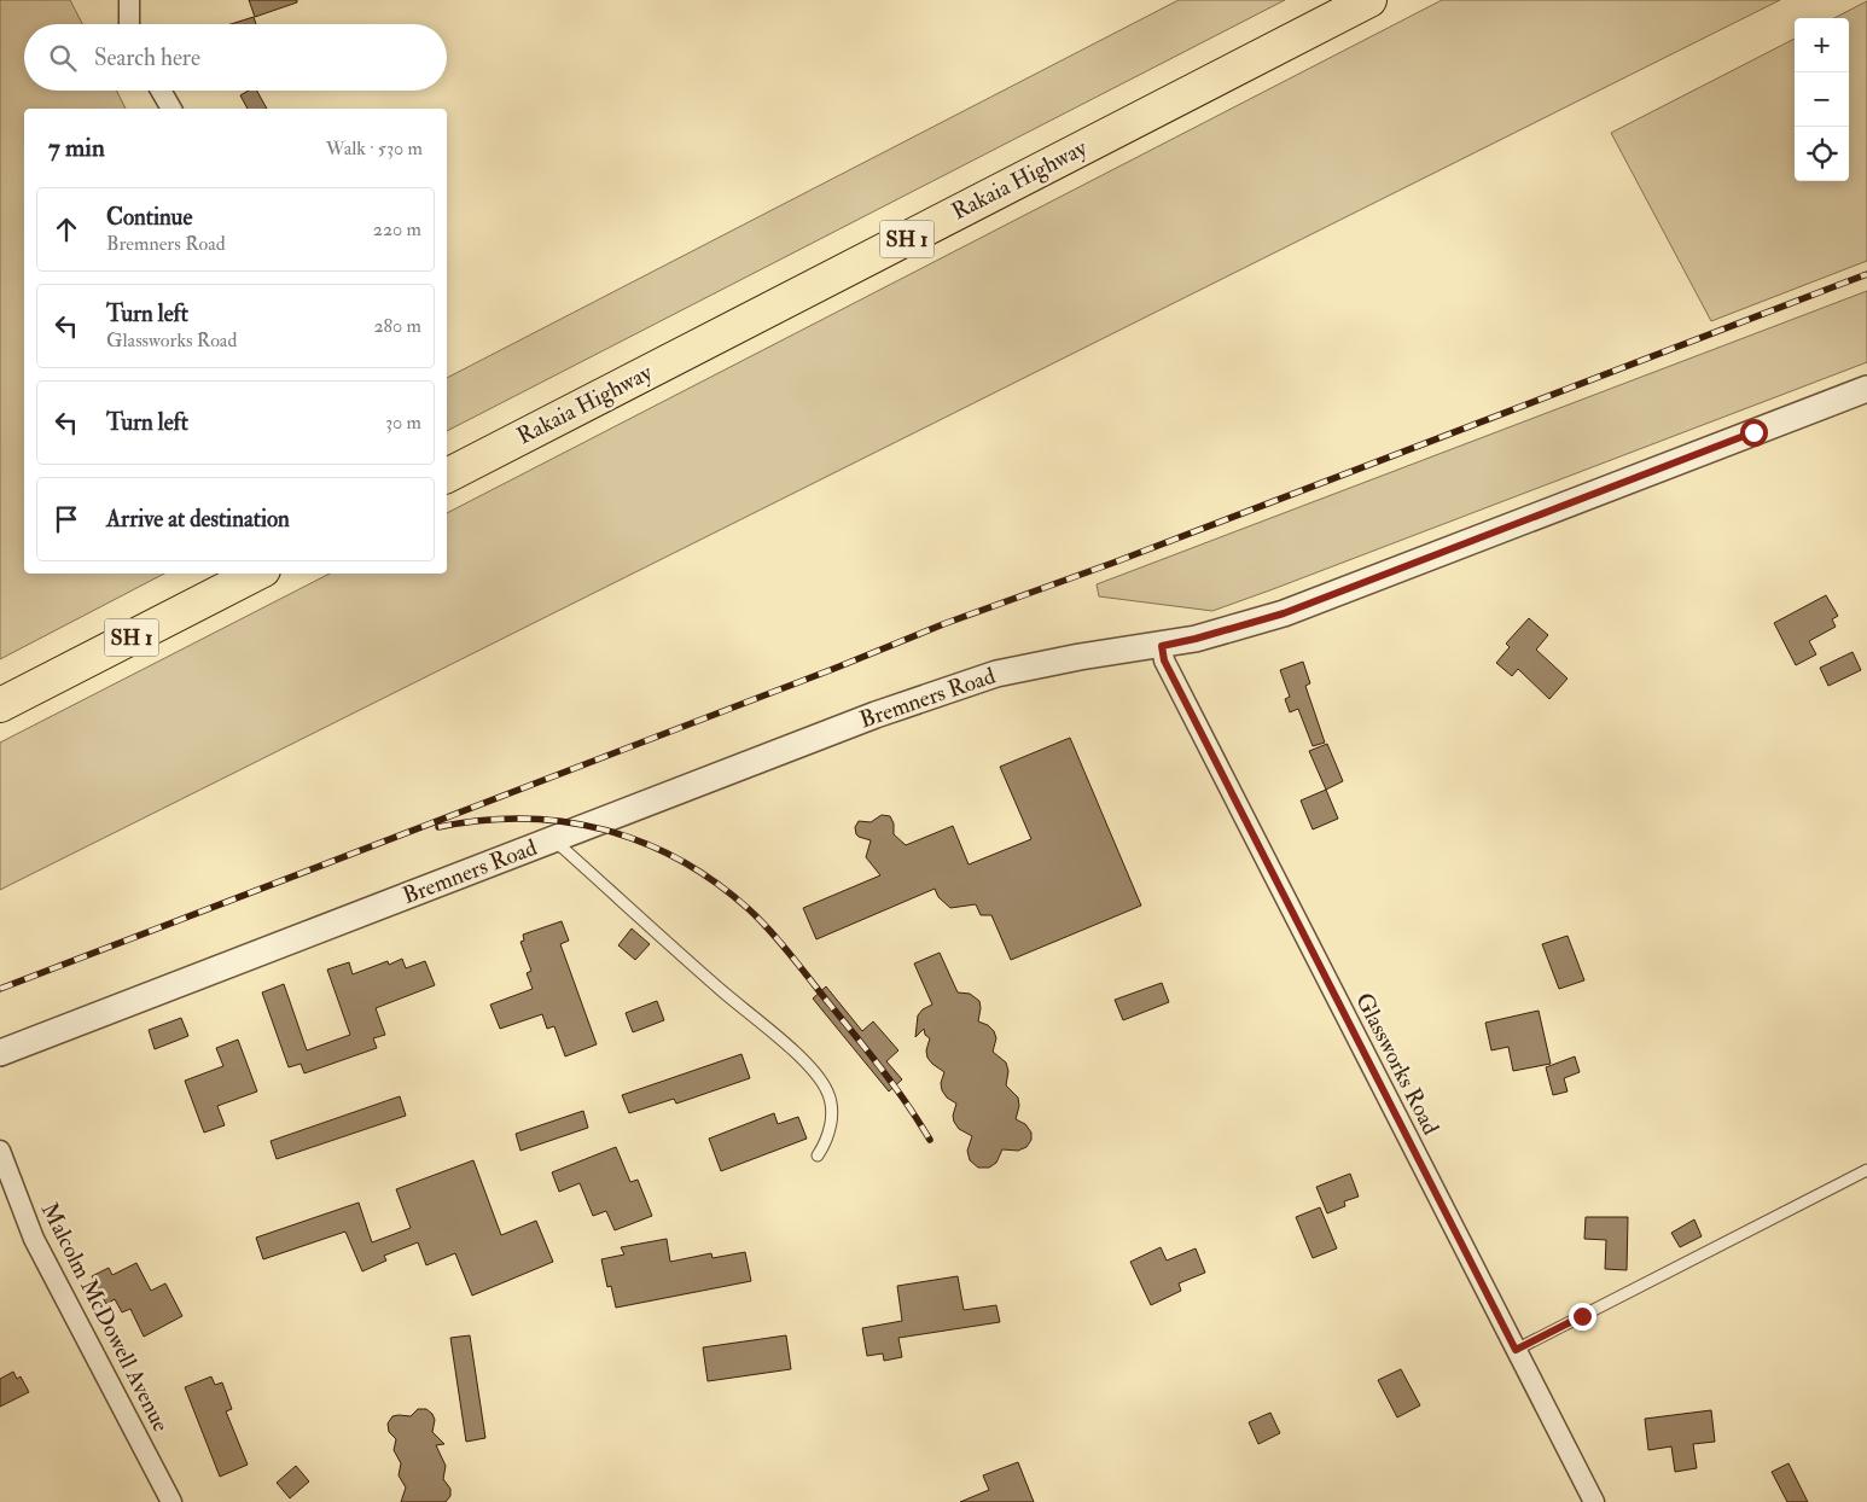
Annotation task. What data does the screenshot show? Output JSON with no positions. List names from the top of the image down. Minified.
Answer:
{"streets":{"highway":["Rakaia Highway","SH 1"],"street":["Bremners Road","Glassworks Road","Malcolm McDowell Avenue"]},"crossings":[["Bremners Road","Glassworks Road"]],"page":{"map_buttons":["+","−"],"search":"Search here","heading":["7 min","Walk · 530 m"],"list":[["Continue","Bremners Road","220 m"],["Turn left","Glassworks Road","280 m"],["Turn left","30 m"],"Arrive at destination"]}}
